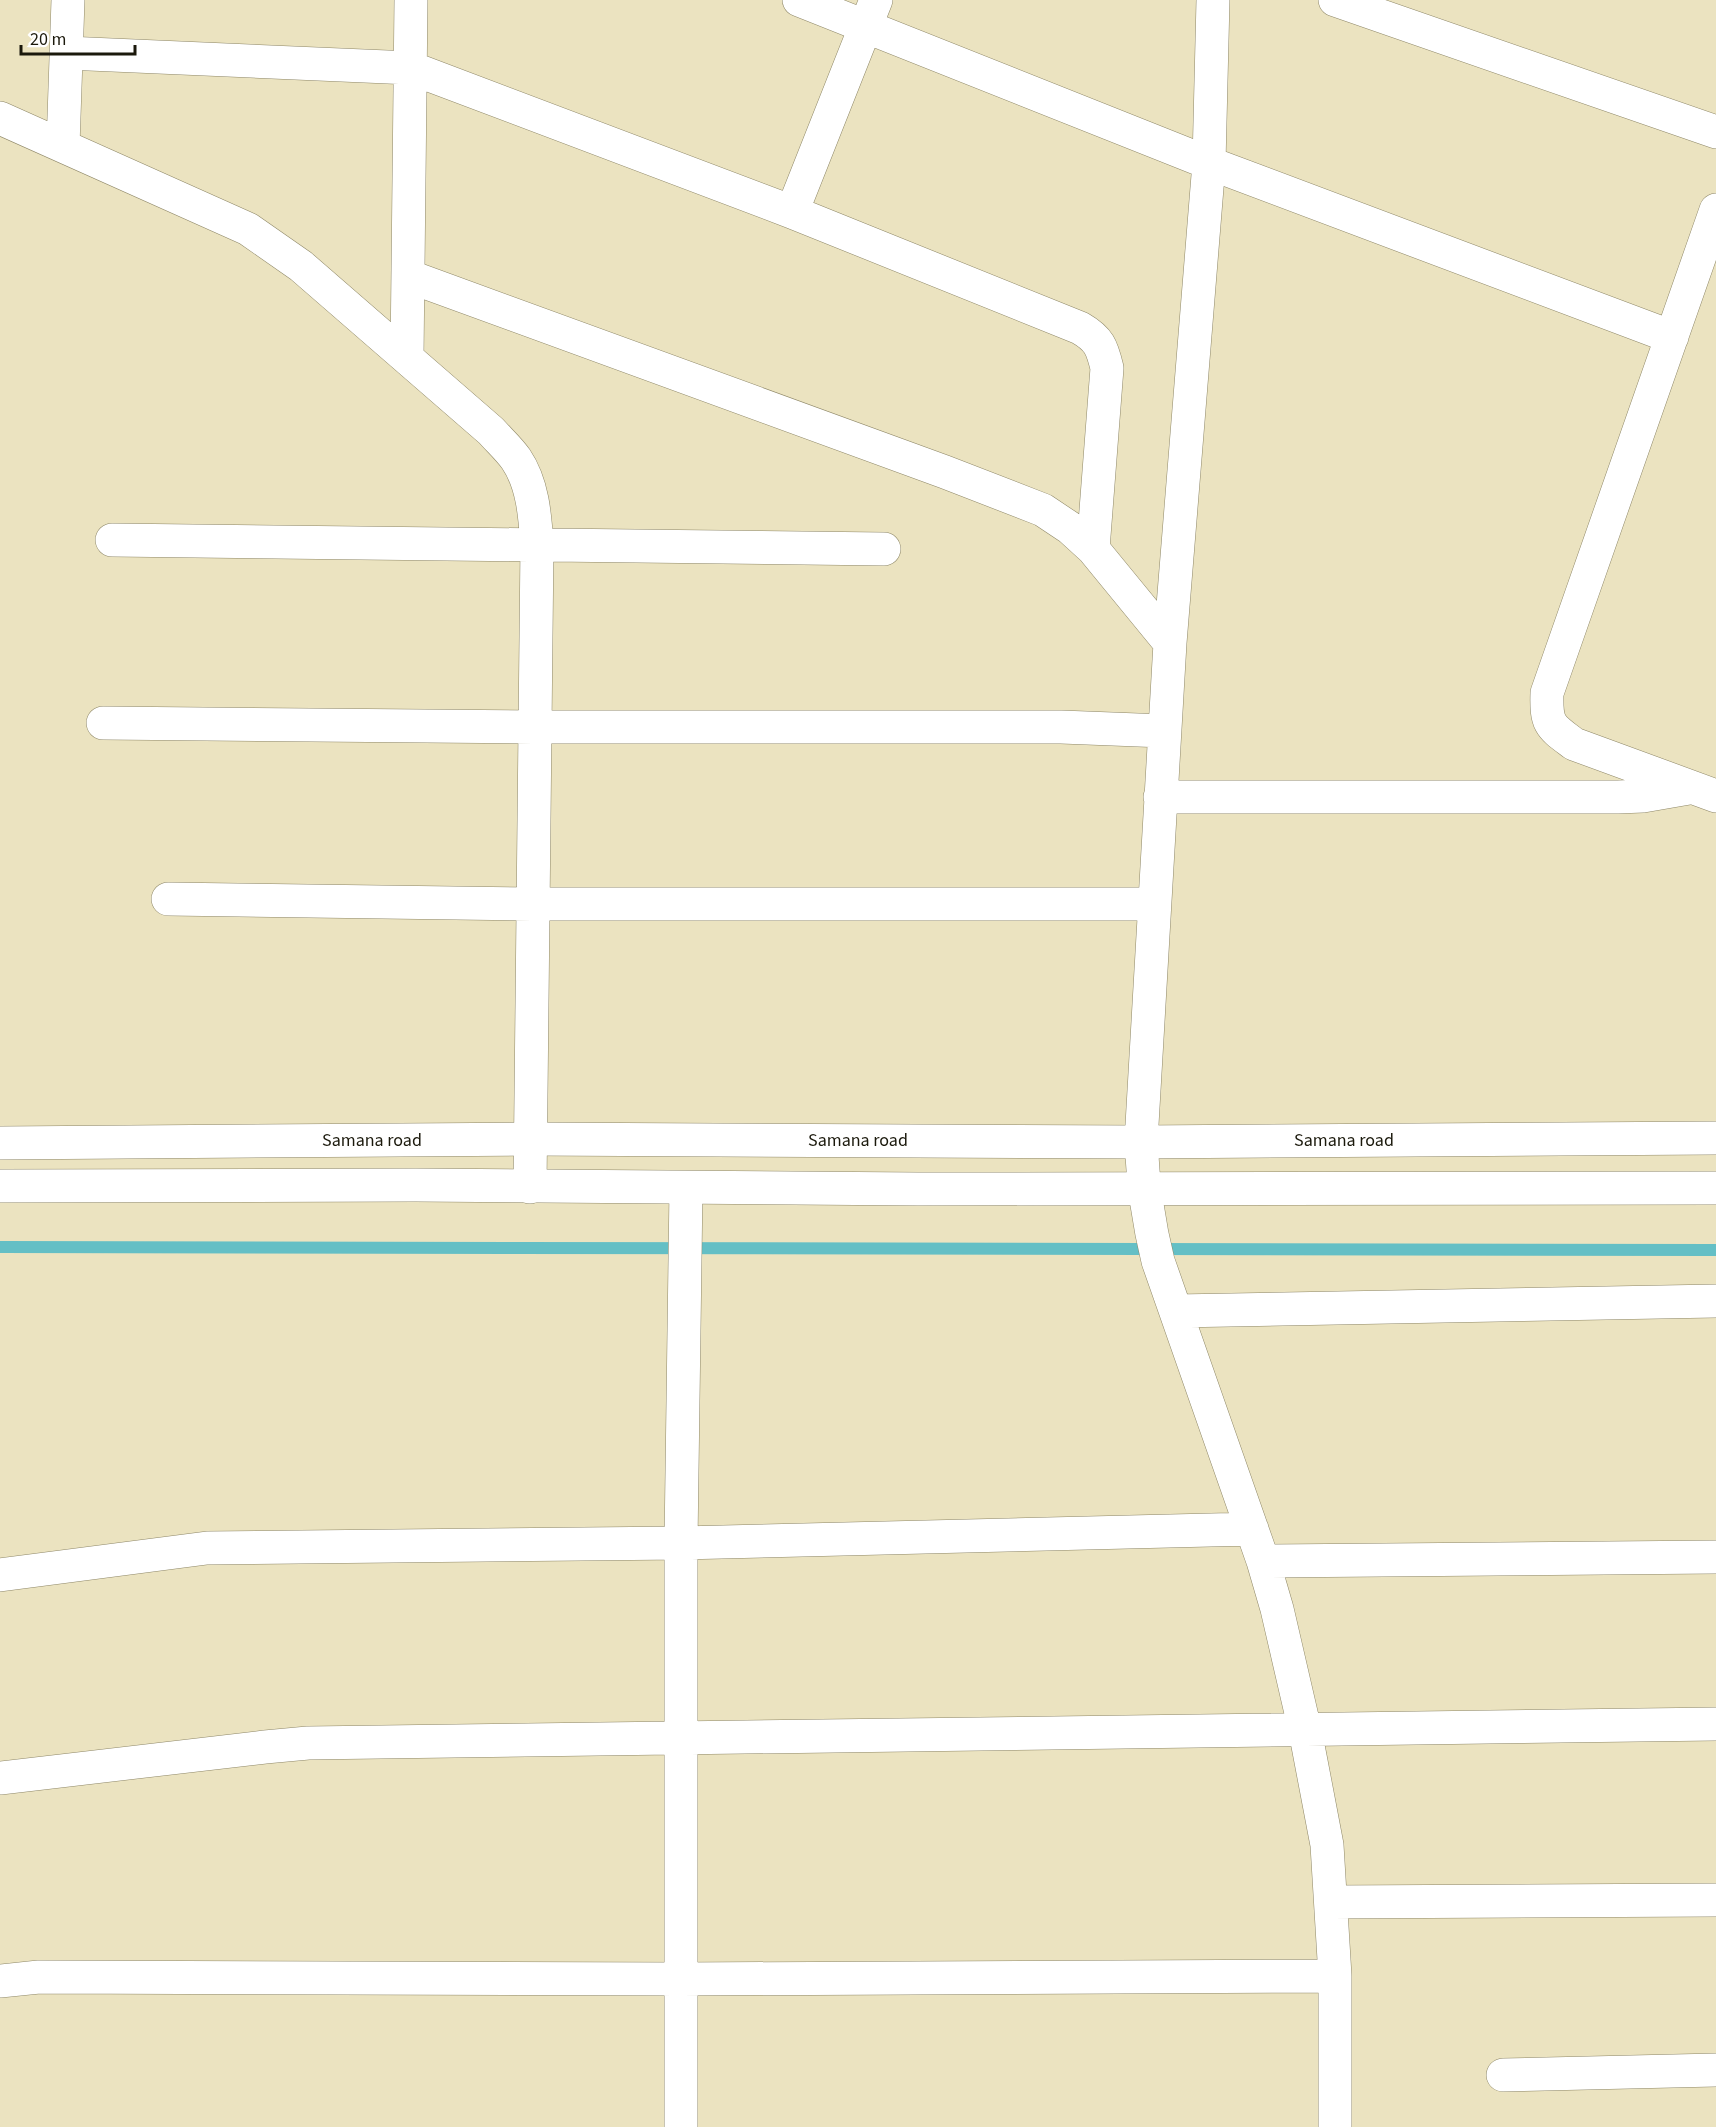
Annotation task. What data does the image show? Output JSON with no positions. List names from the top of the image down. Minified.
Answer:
{"streets":{"street":["Samana road"]},"scale_bar":"20 m"}
